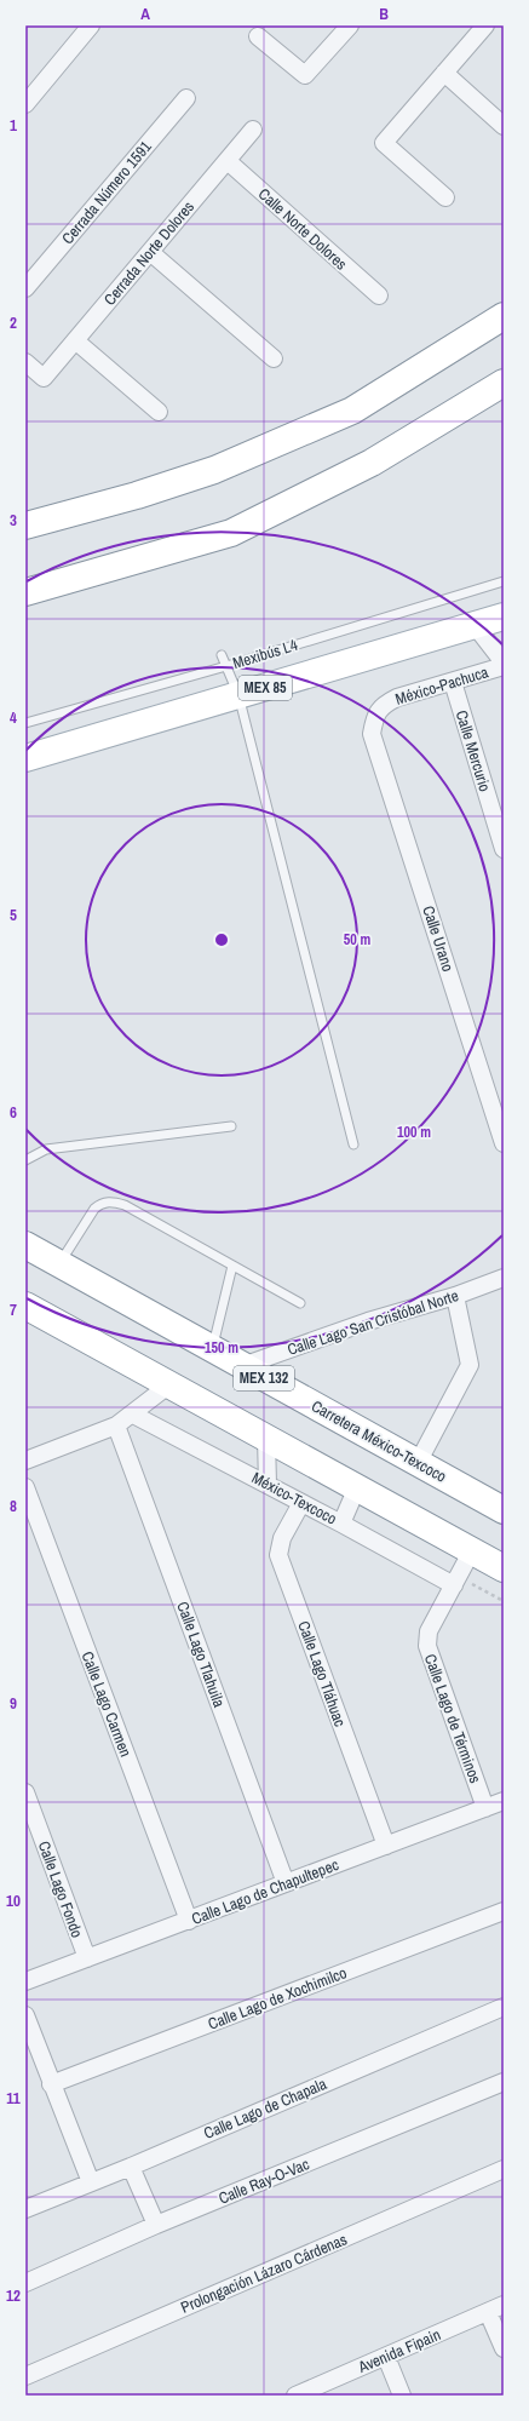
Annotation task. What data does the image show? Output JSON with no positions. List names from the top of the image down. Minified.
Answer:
{"streets":{"main road":["MEX 85","MEX 132","Carretera México-Texcoco"],"street":["Cerrada Número 1591","Calle Norte Dolores","Cerrada Norte Dolores","México-Pachuca","Calle Mercurio","Calle Urano","Calle Lago San Cristóbal Norte","México-Texcoco","Calle Lago Tlahuila","Calle Lago Tláhuac","Calle Lago Carmen","Calle Lago de Términos","Calle Lago Fondo","Calle Lago de Chapultepec","Calle Lago de Xochimilco","Calle Lago de Chapala","Calle Ray-O-Vac","Prolongación Lázaro Cárdenas","Avenida Fipain"],"lane":["Mexibús L4"]},"crossings":[["Calle Norte Dolores","Cerrada Norte Dolores"],["México-Pachuca","Calle Mercurio"],["México-Pachuca","Calle Urano"],["Calle Lago San Cristóbal Norte","Carretera México-Texcoco"],["México-Texcoco","Calle Lago Tláhuac"],["México-Texcoco","Calle Lago de Términos"],["Calle Lago Tlahuila","Calle Lago de Chapultepec"],["Calle Lago Tláhuac","Calle Lago de Chapultepec"],["Calle Lago Carmen","Calle Lago de Chapultepec"],["Calle Lago de Términos","Calle Lago de Chapultepec"],["Calle Lago Fondo","Calle Lago de Chapultepec"]],"grid":{"columns":["A","B"],"rows":["1","2","3","4","5","6","7","8","9","10","11","12"]},"rings":["50 m","100 m","150 m"]}
